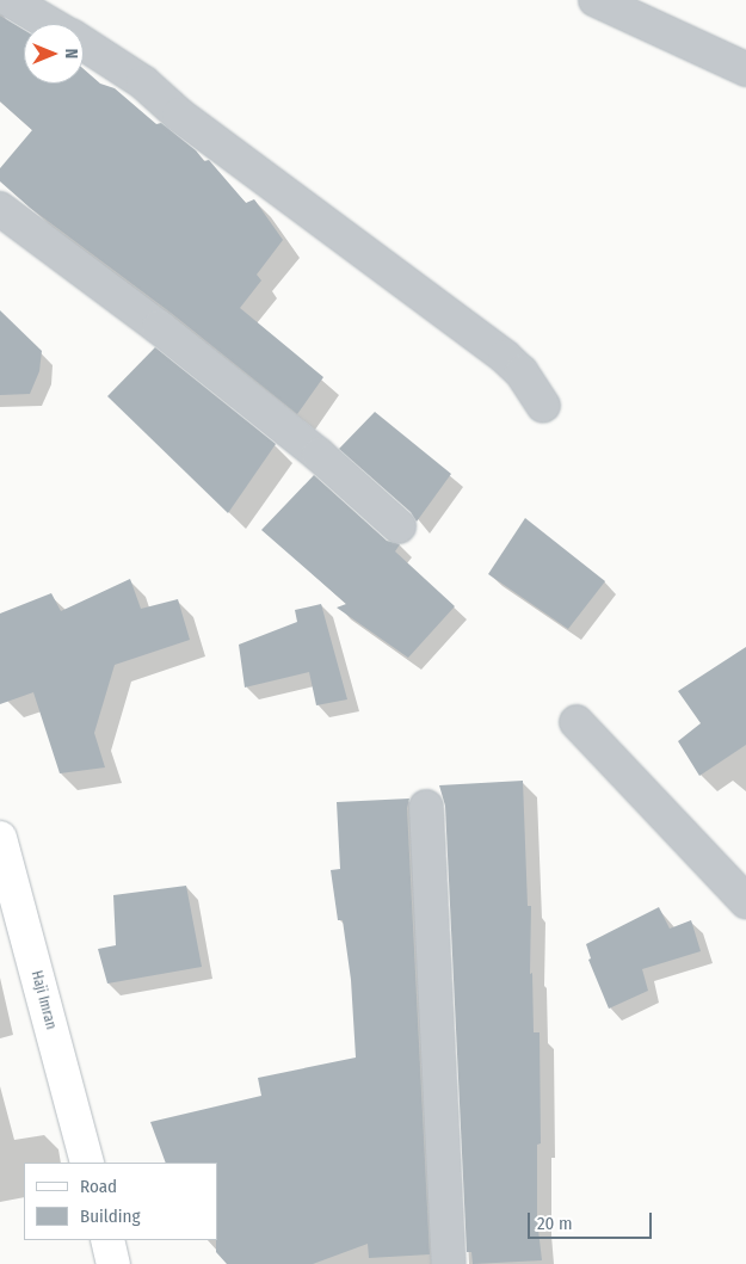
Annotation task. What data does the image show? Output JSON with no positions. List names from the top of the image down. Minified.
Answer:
{"streets":{"street":["Haji Imran"]},"legend":["Road","Building"],"scale_bar":"20 m","north":"right"}
